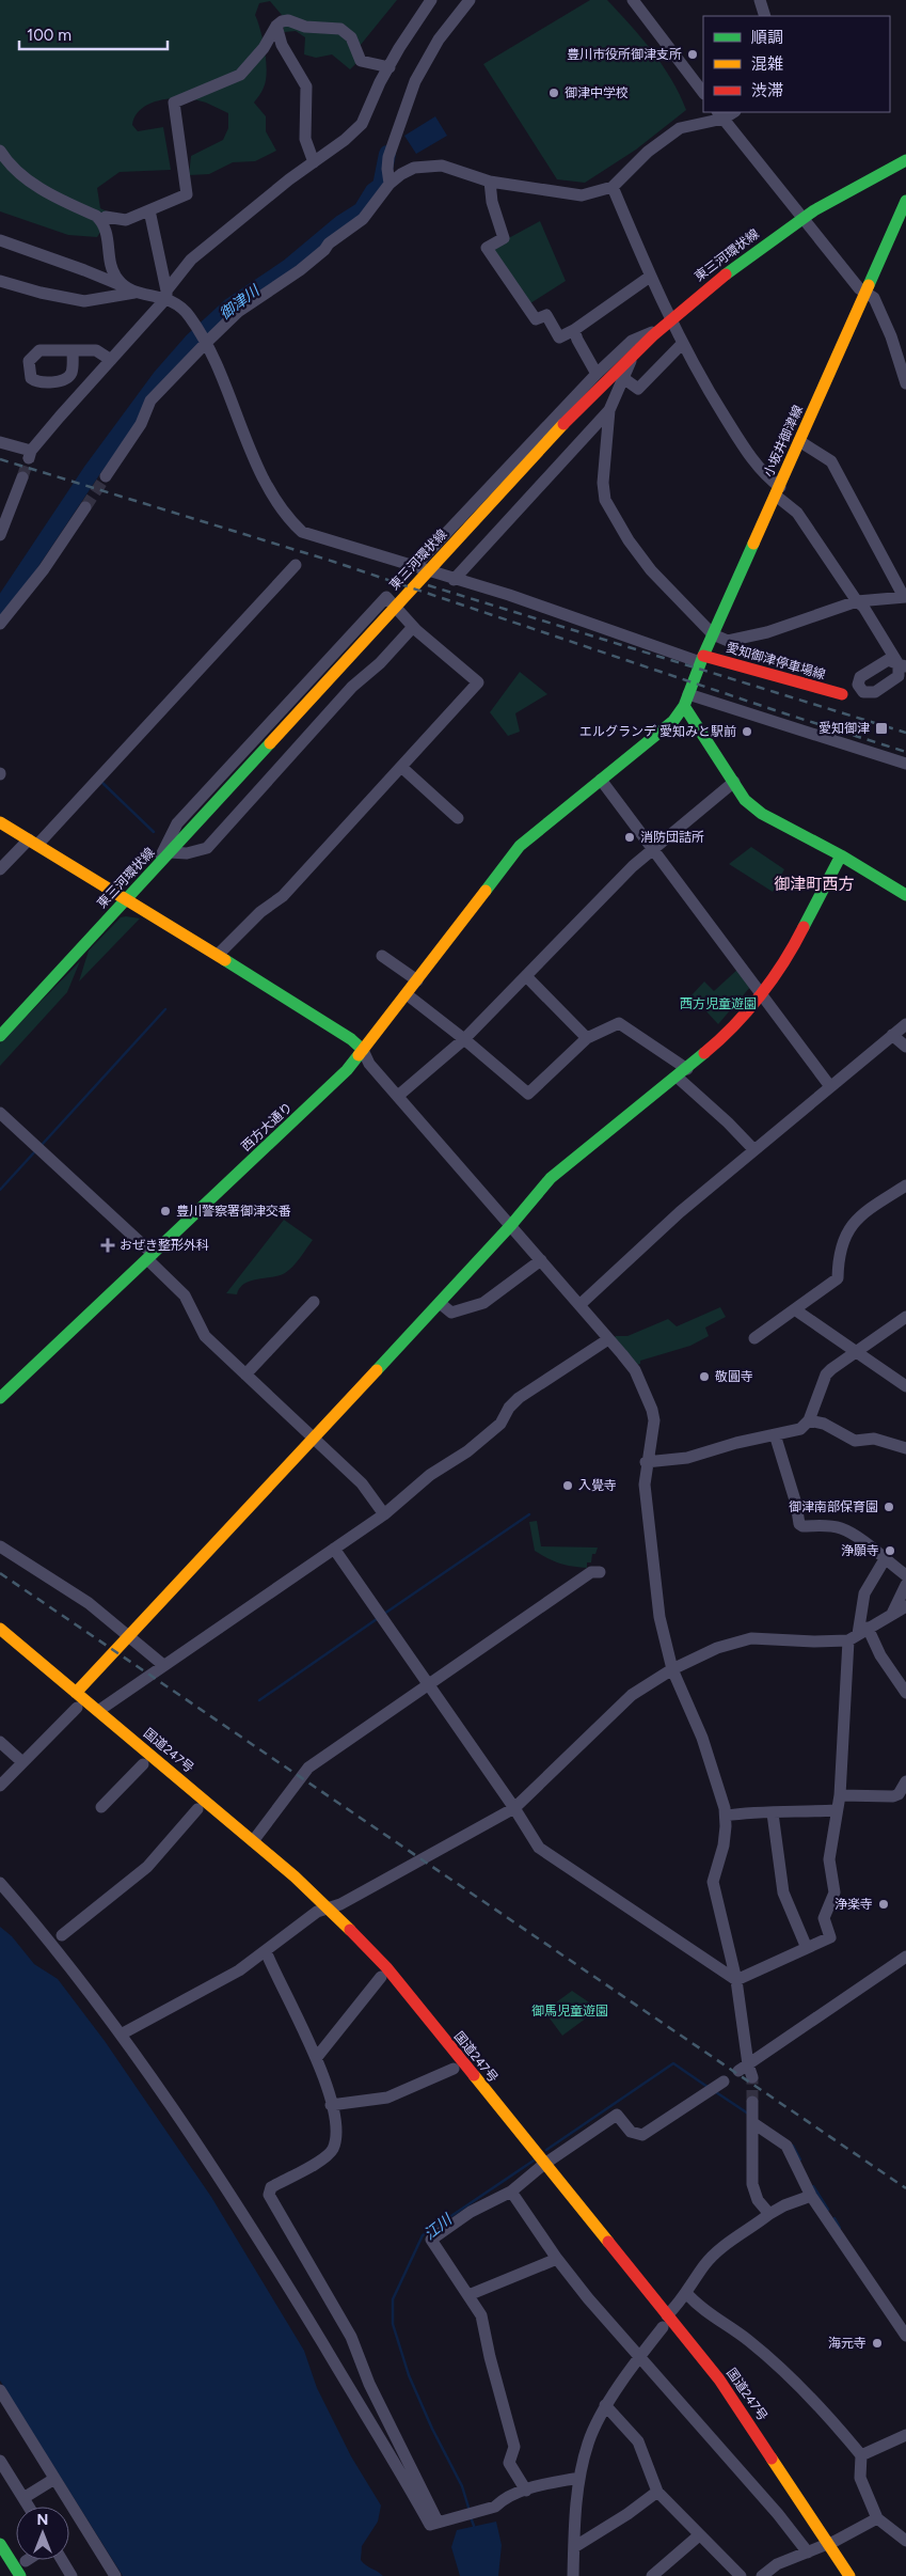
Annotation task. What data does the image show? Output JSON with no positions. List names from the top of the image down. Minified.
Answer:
{"streets":{"main road":["東三河環状線","小坂井御津線","愛知御津停車場線","西方大通り","国道247号"]},"crossings":[["小坂井御津線","愛知御津停車場線"],["小坂井御津線","西方大通り"]],"districts":["御津町西方"],"water":["御津川","江川"],"parks":["西方児童遊園","御馬児童遊園"],"places":{"other":["豊川市役所御津支所","御津中学校","エルグランデ 愛知みと駅前","消防団詰所","豊川警察署御津交番","敬圓寺","入覺寺","御津南部保育園","浄願寺","浄楽寺","海元寺"],"transit":["愛知御津"],"health":["おぜき整形外科"]},"legend":["順調","混雑","渋滞"],"scale_bar":"100 m","north":"top"}
